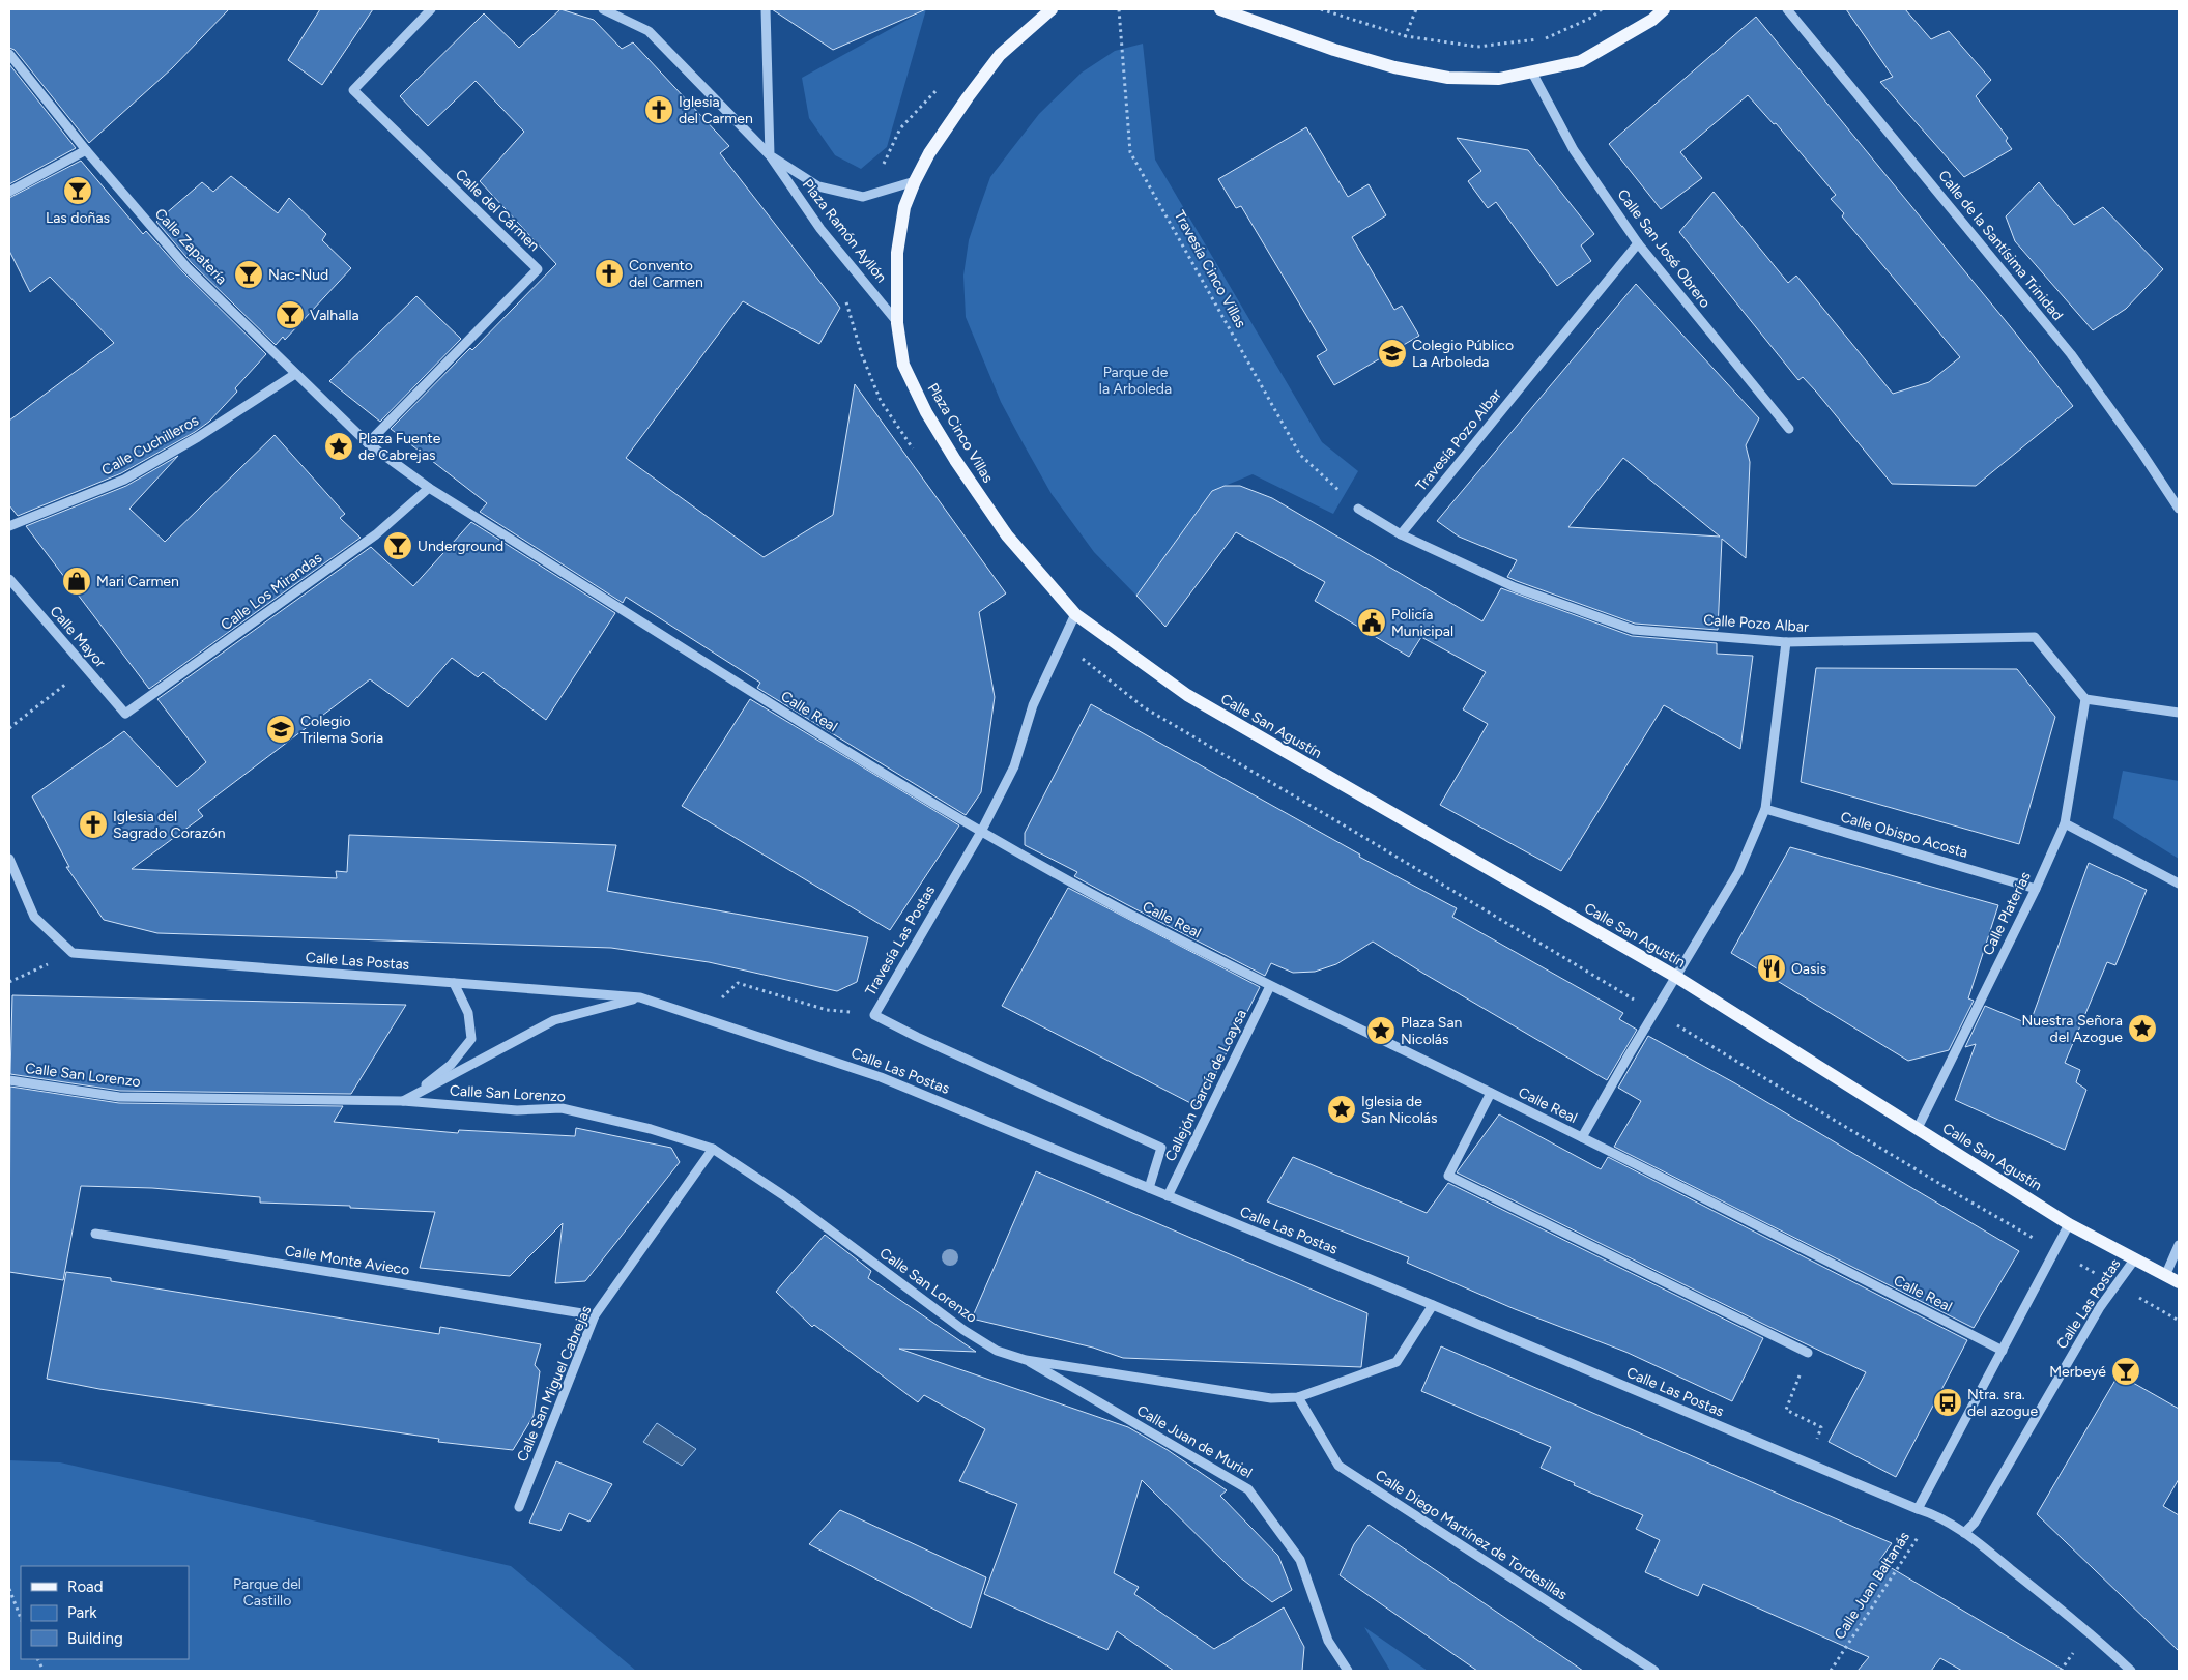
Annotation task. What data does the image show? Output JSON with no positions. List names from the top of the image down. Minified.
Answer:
{"streets":{"main road":["Plaza Cinco Villas","Calle San Agustín"],"street":["Calle del Cármen","Plaza Ramón Ayllón","Calle de la Santísima Trinidad","Calle Zapatería","Calle San José Obrero","Travesía Pozo Albar","Calle Cuchilleros","Calle Los Mirandas","Calle Pozo Albar","Calle Mayor","Calle Real","Calle Obispo Acosta","Calle Platerías","Travesía Las Postas","Calle Las Postas","Calle San Lorenzo","Callejón García de Loaysa","Calle Monte Avieco","Calle San Miguel Cabrejas","Calle Juan de Muriel","Calle Diego Martínez de Tordesillas"],"path":["Travesía Cinco Villas","Calle Juan Baltanás"]},"crossings":[["Calle del Cármen","Calle Zapatería"],["Calle del Cármen","Calle Real"],["Plaza Ramón Ayllón","Plaza Cinco Villas"],["Calle Zapatería","Calle Cuchilleros"],["Calle Zapatería","Calle Real"],["Calle San José Obrero","Travesía Pozo Albar"],["Travesía Cinco Villas","Calle Pozo Albar"],["Plaza Cinco Villas","Calle San Agustín"],["Plaza Cinco Villas","Travesía Las Postas"],["Travesía Pozo Albar","Calle Pozo Albar"],["Calle Los Mirandas","Calle Mayor"],["Calle Los Mirandas","Calle Real"],["Calle Pozo Albar","Calle Platerías"],["Calle Real","Travesía Las Postas"],["Calle Real","Callejón García de Loaysa"],["Calle San Agustín","Calle Platerías"],["Calle San Agustín","Travesía Las Postas"],["Calle San Agustín","Calle Las Postas"],["Calle Obispo Acosta","Calle Platerías"],["Travesía Las Postas","Calle Las Postas"],["Calle Las Postas","Calle San Lorenzo"],["Calle Las Postas","Callejón García de Loaysa"],["Calle Las Postas","Calle Juan Baltanás"],["Calle San Lorenzo","Calle San Miguel Cabrejas"],["Calle San Lorenzo","Calle Juan de Muriel"],["Calle San Lorenzo","Calle Diego Martínez de Tordesillas"],["Calle Monte Avieco","Calle San Miguel Cabrejas"]],"parks":["Parque de la Arboleda","Parque del Castillo"],"places":{"church":["Iglesia del Carmen","Convento del Carmen","Iglesia del Sagrado Corazón"],"bar":["Las doñas","Nac-Nud","Valhalla","Underground","Merbeyé"],"school or university":["Colegio Público La Arboleda","Colegio Trilema Soria"],"place":["Plaza Fuente de Cabrejas","Nuestra Señora del Azogue","Plaza San Nicolás","Iglesia de San Nicolás"],"shop":["Mari Carmen"],"public building":["Policía Municipal"],"restaurant":["Oasis"],"bus stop":["Ntra. sra. del azogue"]},"legend":["Road","Park","Building"]}
